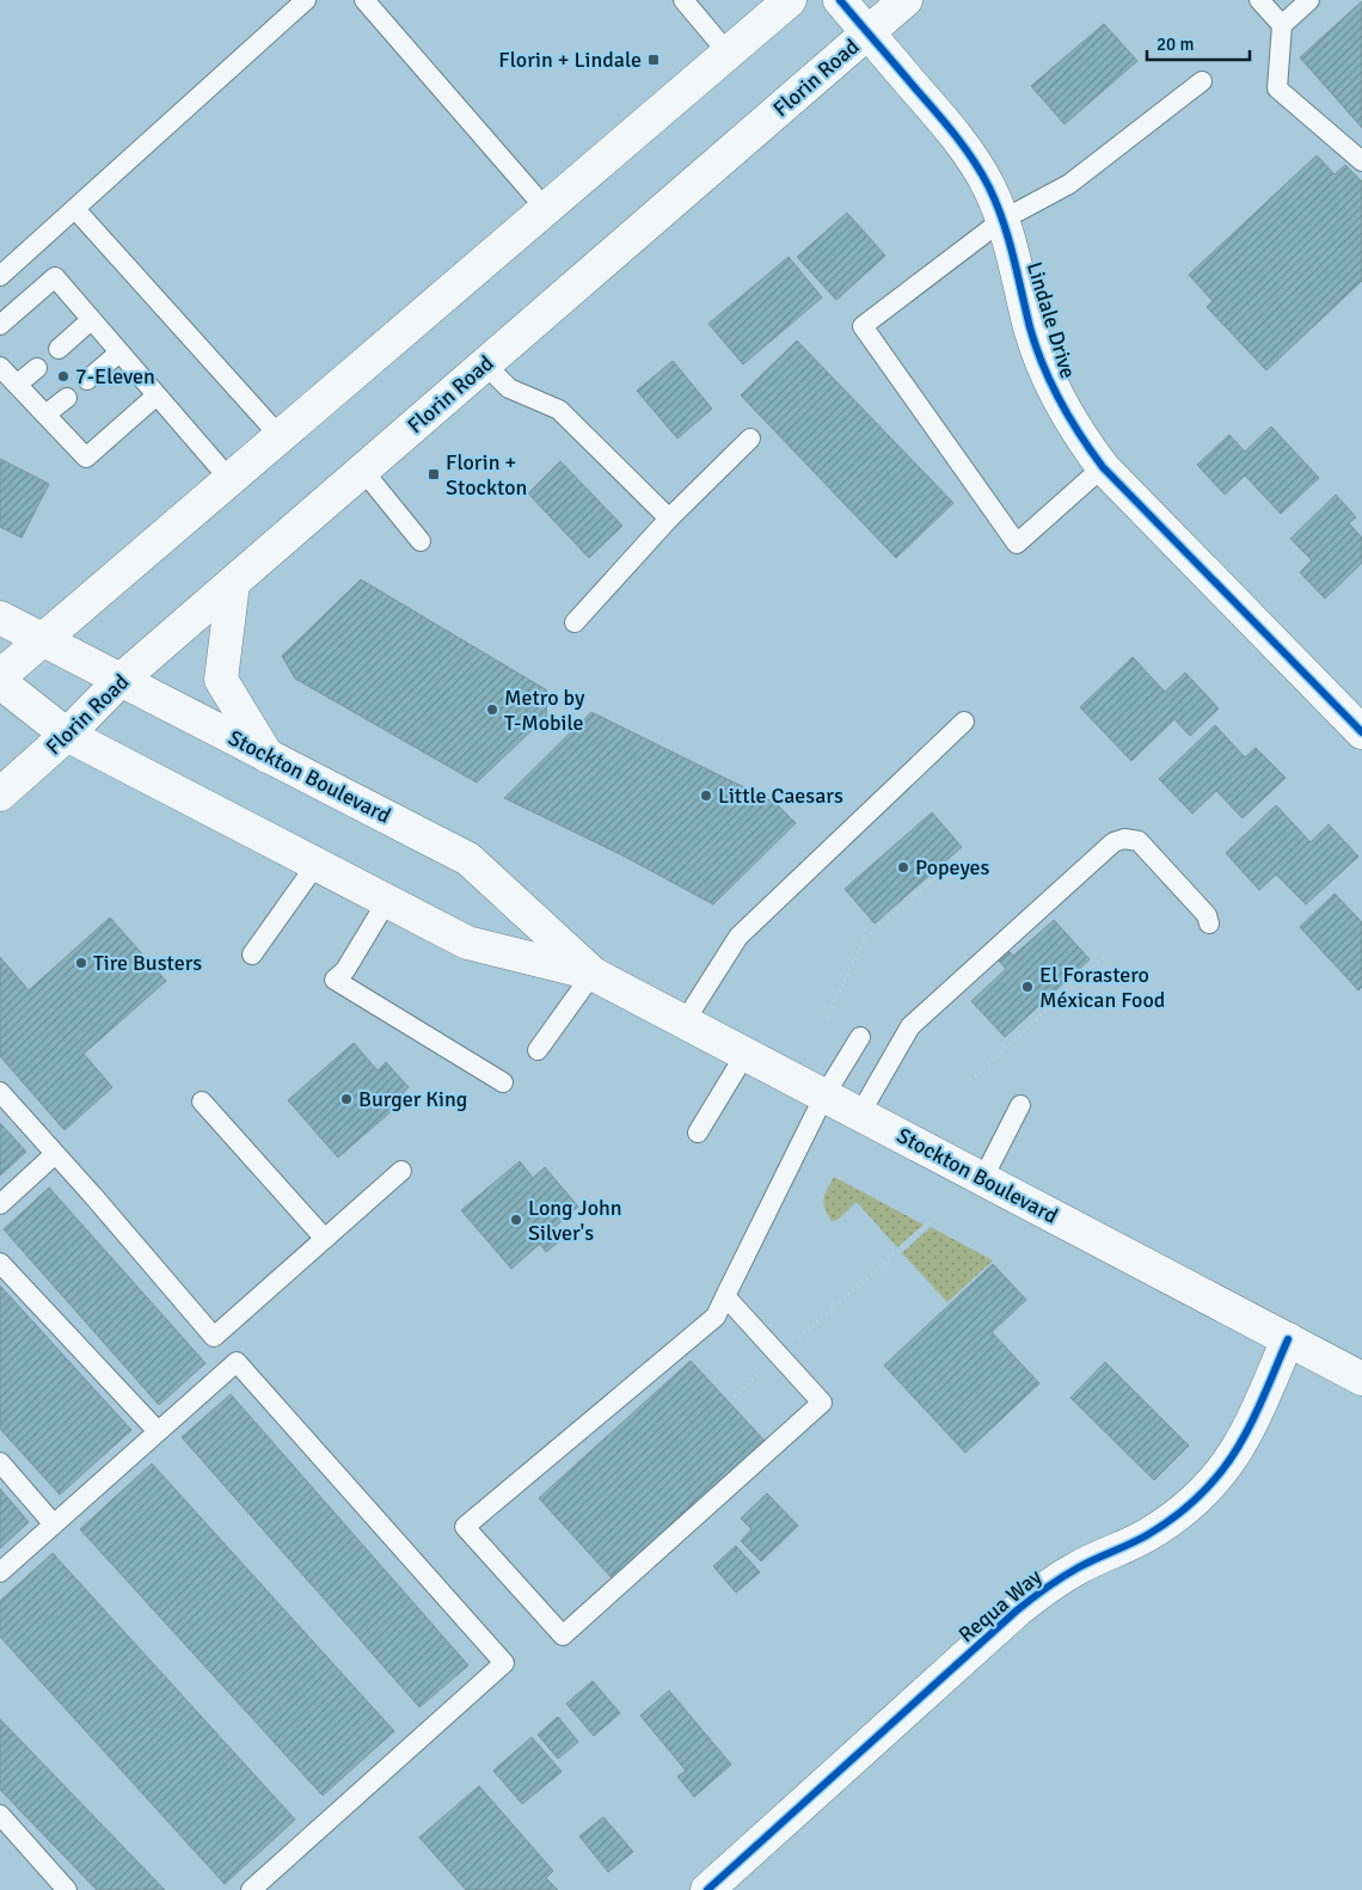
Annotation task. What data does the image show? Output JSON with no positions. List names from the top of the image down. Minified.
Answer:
{"streets":{"main road":["Florin Road","Lindale Drive","Stockton Boulevard","Requa Way"]},"crossings":[["Florin Road","Lindale Drive"],["Florin Road","Stockton Boulevard"],["Stockton Boulevard","Requa Way"]],"places":{"transit":["Florin + Lindale","Florin + Stockton"],"other":["7-Eleven","Metro by T-Mobile","Little Caesars","Popeyes","Tire Busters","El Forastero Méxican Food","Burger King","Long John Silver's"]},"scale_bar":"20 m"}
